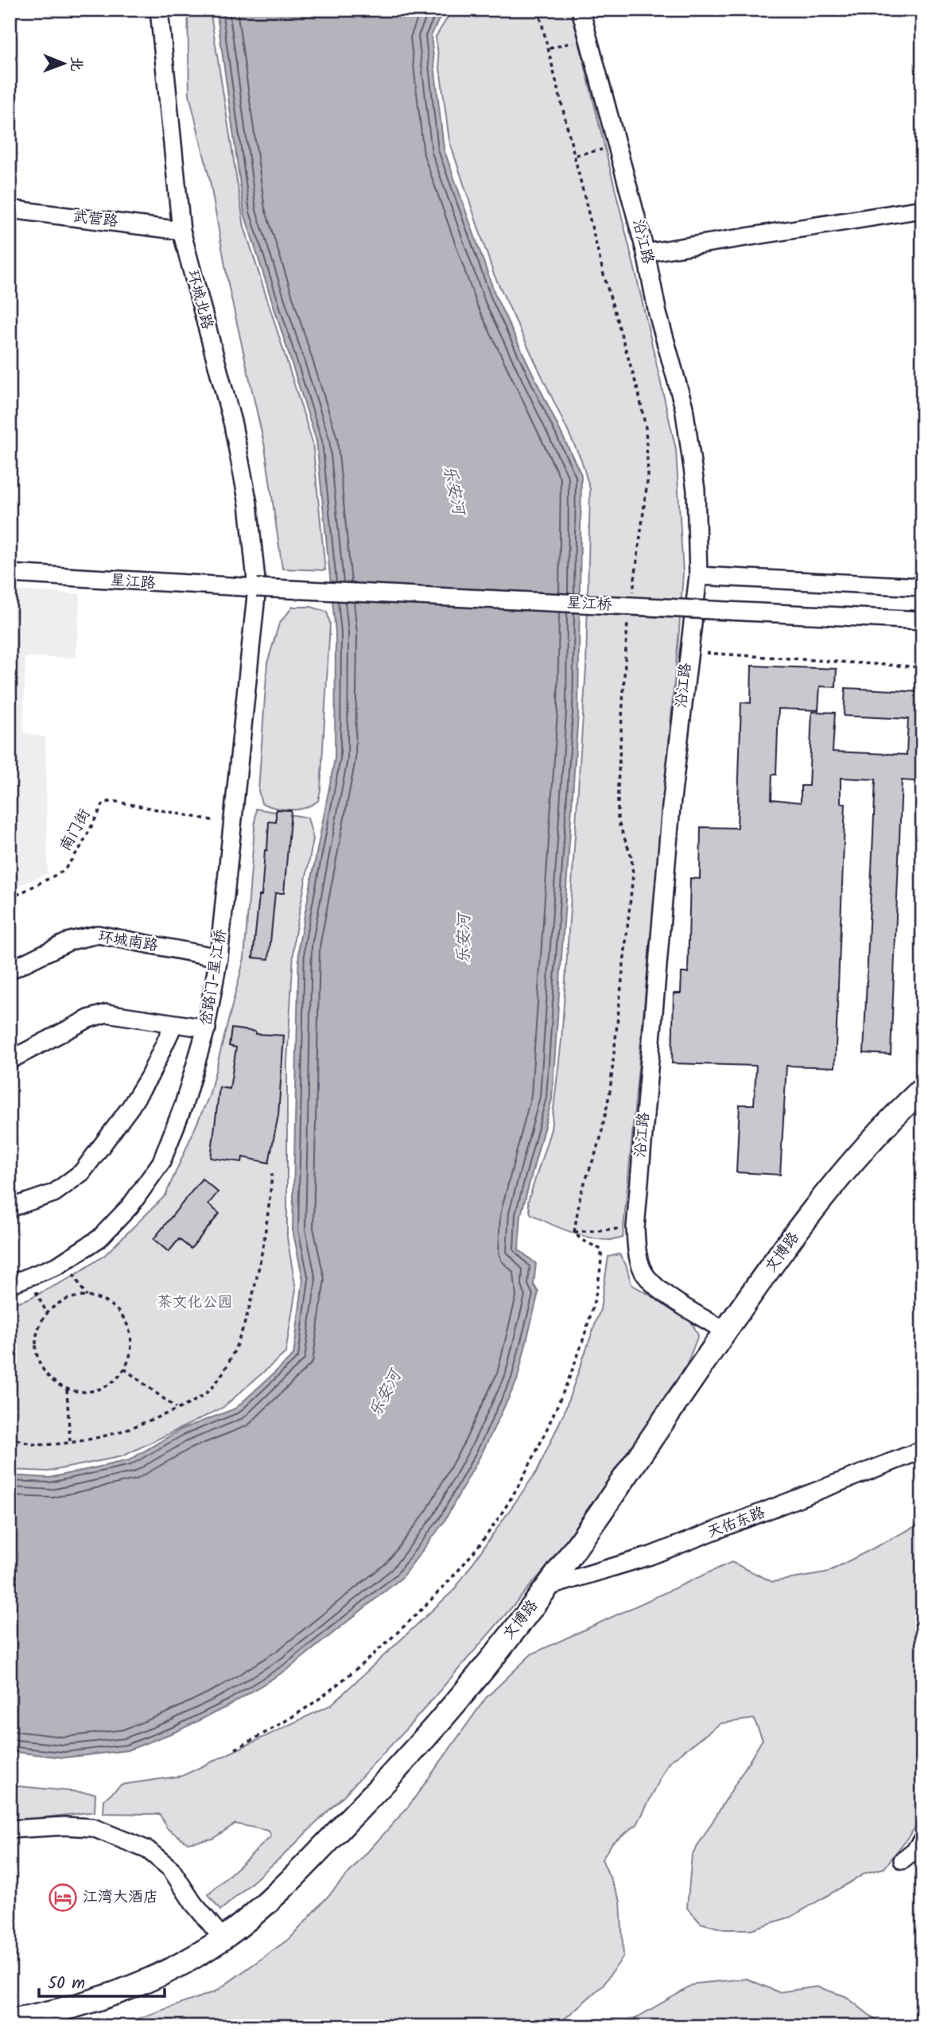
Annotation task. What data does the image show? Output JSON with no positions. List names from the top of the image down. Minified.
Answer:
{"streets":{"main road":["文博路"],"street":["武营路","沿江路","环城北路","星江路","星江桥","环城南路","岔路门-星江桥","天佑东路"],"path":["南门街"]},"crossings":[["武营路","环城北路"],["沿江路","文博路"],["环城北路","星江路"],["环城北路","星江桥"],["环城北路","岔路门-星江桥"],["星江路","星江桥"],["星江路","岔路门-星江桥"],["星江桥","岔路门-星江桥"],["南门街","岔路门-星江桥"],["环城南路","岔路门-星江桥"],["文博路","天佑东路"]],"water":["乐安河"],"parks":["茶文化公园"],"places":{"hotel":["江湾大酒店"]},"scale_bar":"50 m","north":"right"}
